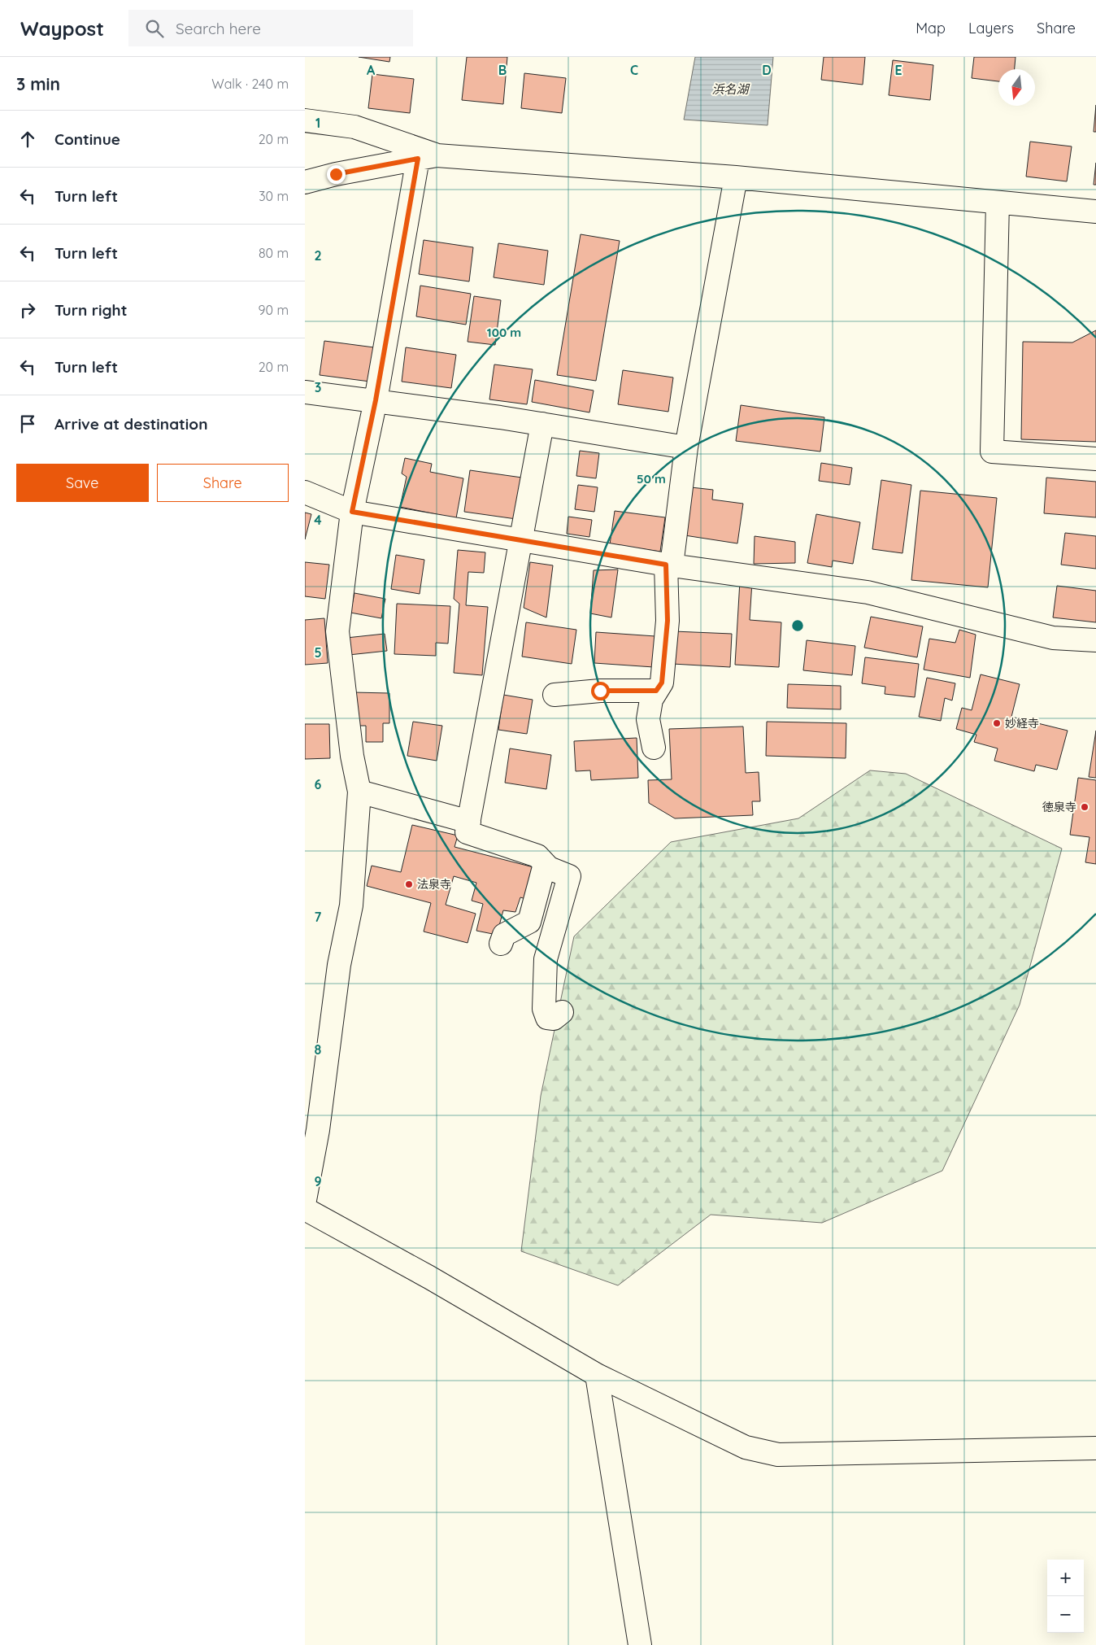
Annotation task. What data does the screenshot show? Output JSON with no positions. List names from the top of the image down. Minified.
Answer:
{"water":["浜名湖"],"places":["妙経寺","徳泉寺","法泉寺"],"north":"bottom","page":{"header":"Waypost","search":"Search here","nav":["Map","Layers","Share"],"heading":["3 min","Walk · 240 m"],"list":[["Continue","20 m"],["Turn left","30 m"],["Turn left","80 m"],["Turn right","90 m"],["Turn left","20 m"],"Arrive at destination"],"buttons":["Save","Share"],"map_buttons":["+","−"]},"grid":{"columns":["A","B","C","D","E"],"rows":["1","2","3","4","5","6","7","8","9"]},"rings":["100 m","50 m"]}
